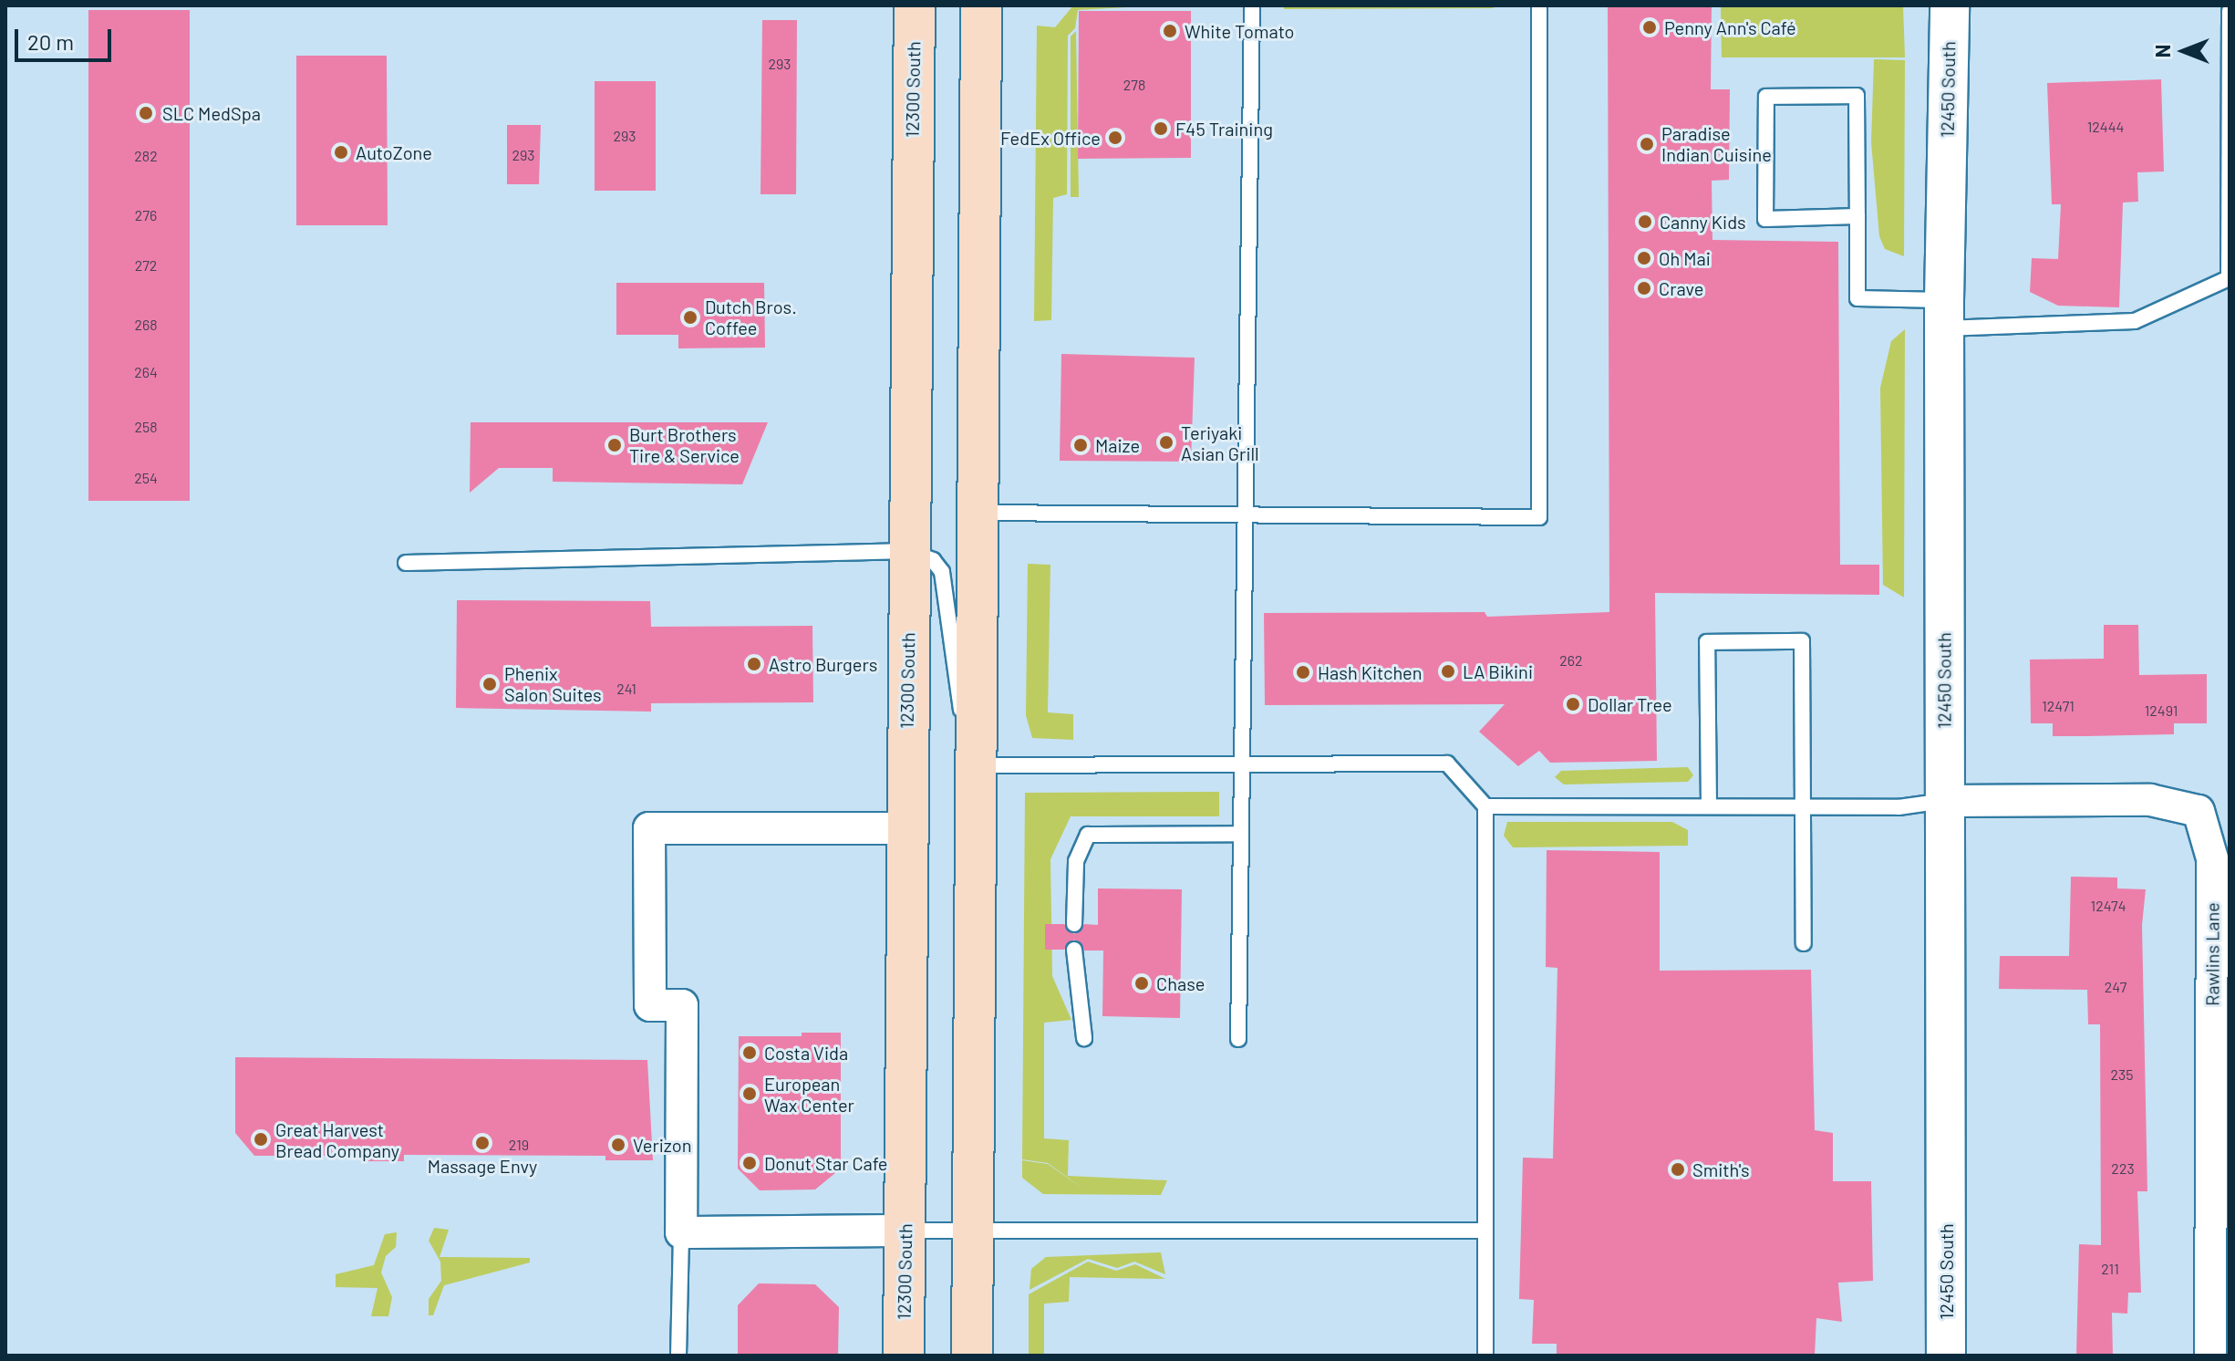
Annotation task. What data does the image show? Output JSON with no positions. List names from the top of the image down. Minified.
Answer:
{"streets":{"main road":["12300 South"],"street":["12450 South","Rawlins Lane"]},"crossings":[["12450 South","Rawlins Lane"]],"places":["Penny Ann's Café","White Tomato","SLC MedSpa","F45 Training","FedEx Office","Paradise Indian Cuisine","AutoZone","Canny Kids","Oh Mai","Crave","Dutch Bros. Coffee","Teriyaki Asian Grill","Burt Brothers Tire & Service","Maize","Astro Burgers","LA Bikini","Hash Kitchen","Phenix Salon Suites","Dollar Tree","Chase","Costa Vida","European Wax Center","Great Harvest Bread Company","Massage Envy","Verizon","Donut Star Cafe","Smith's"],"house_numbers":["293","278","12444","293","293","282","276","272","268","264","258","254","262","241","12471","12491","12474","247","235","219","223","211"],"scale_bar":"20 m","north":"left"}
